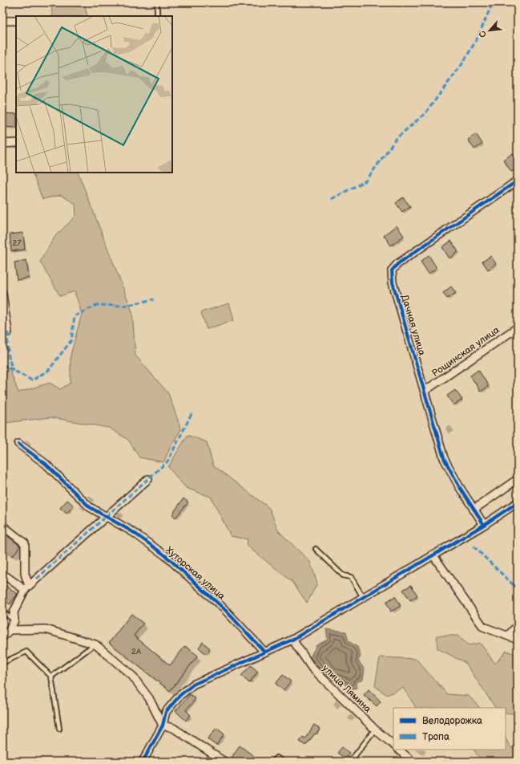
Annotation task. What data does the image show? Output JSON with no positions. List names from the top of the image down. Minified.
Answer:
{"streets":{"street":["Дачная улица","Рощинская улица","Хуторская улица","улица Лямина"]},"crossings":[["Дачная улица","Рощинская улица"]],"house_numbers":["27","2А"],"legend":["Велодорожка","Тропа"],"north":"bottom left"}
